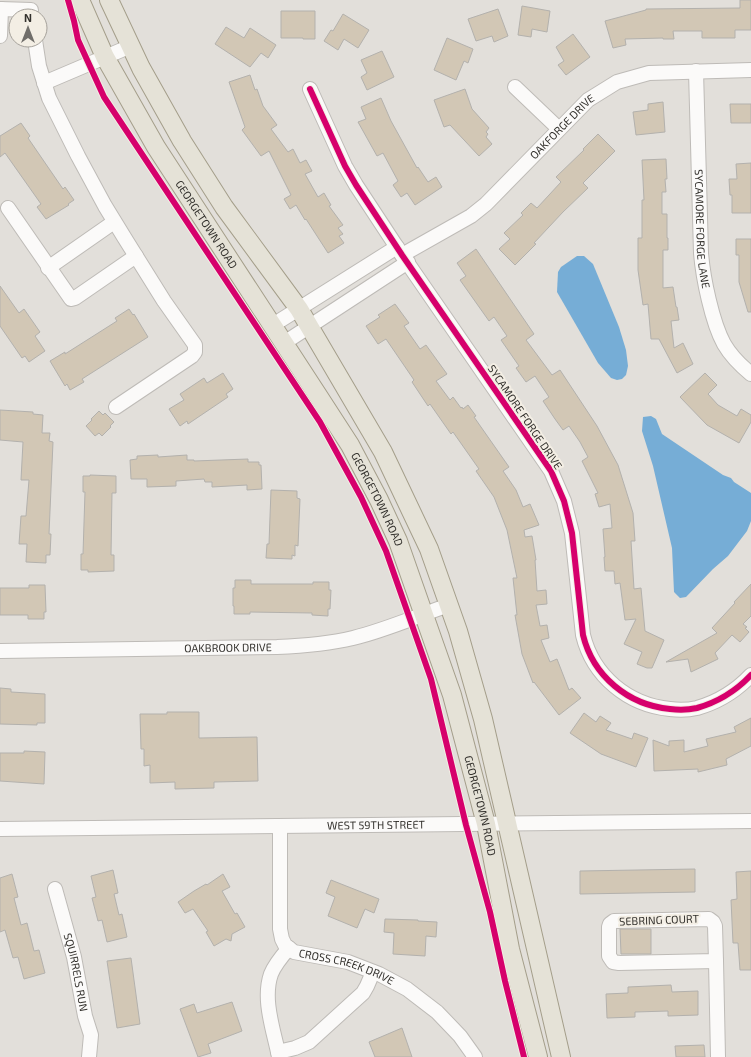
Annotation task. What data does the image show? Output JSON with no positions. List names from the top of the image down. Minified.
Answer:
{"streets":{"main road":["GEORGETOWN ROAD"],"street":["OAKFORGE DRIVE","SYCAMORE FORGE LANE","SYCAMORE FORGE DRIVE","OAKBROOK DRIVE","WEST 59TH STREET","SEBRING COURT","CROSS CREEK DRIVE","SQUIRRELS RUN"]},"crossings":[["OAKFORGE DRIVE","GEORGETOWN ROAD"],["OAKFORGE DRIVE","SYCAMORE FORGE LANE"],["OAKFORGE DRIVE","SYCAMORE FORGE DRIVE"],["GEORGETOWN ROAD","OAKBROOK DRIVE"],["GEORGETOWN ROAD","WEST 59TH STREET"],["WEST 59TH STREET","CROSS CREEK DRIVE"]],"north":"top"}
